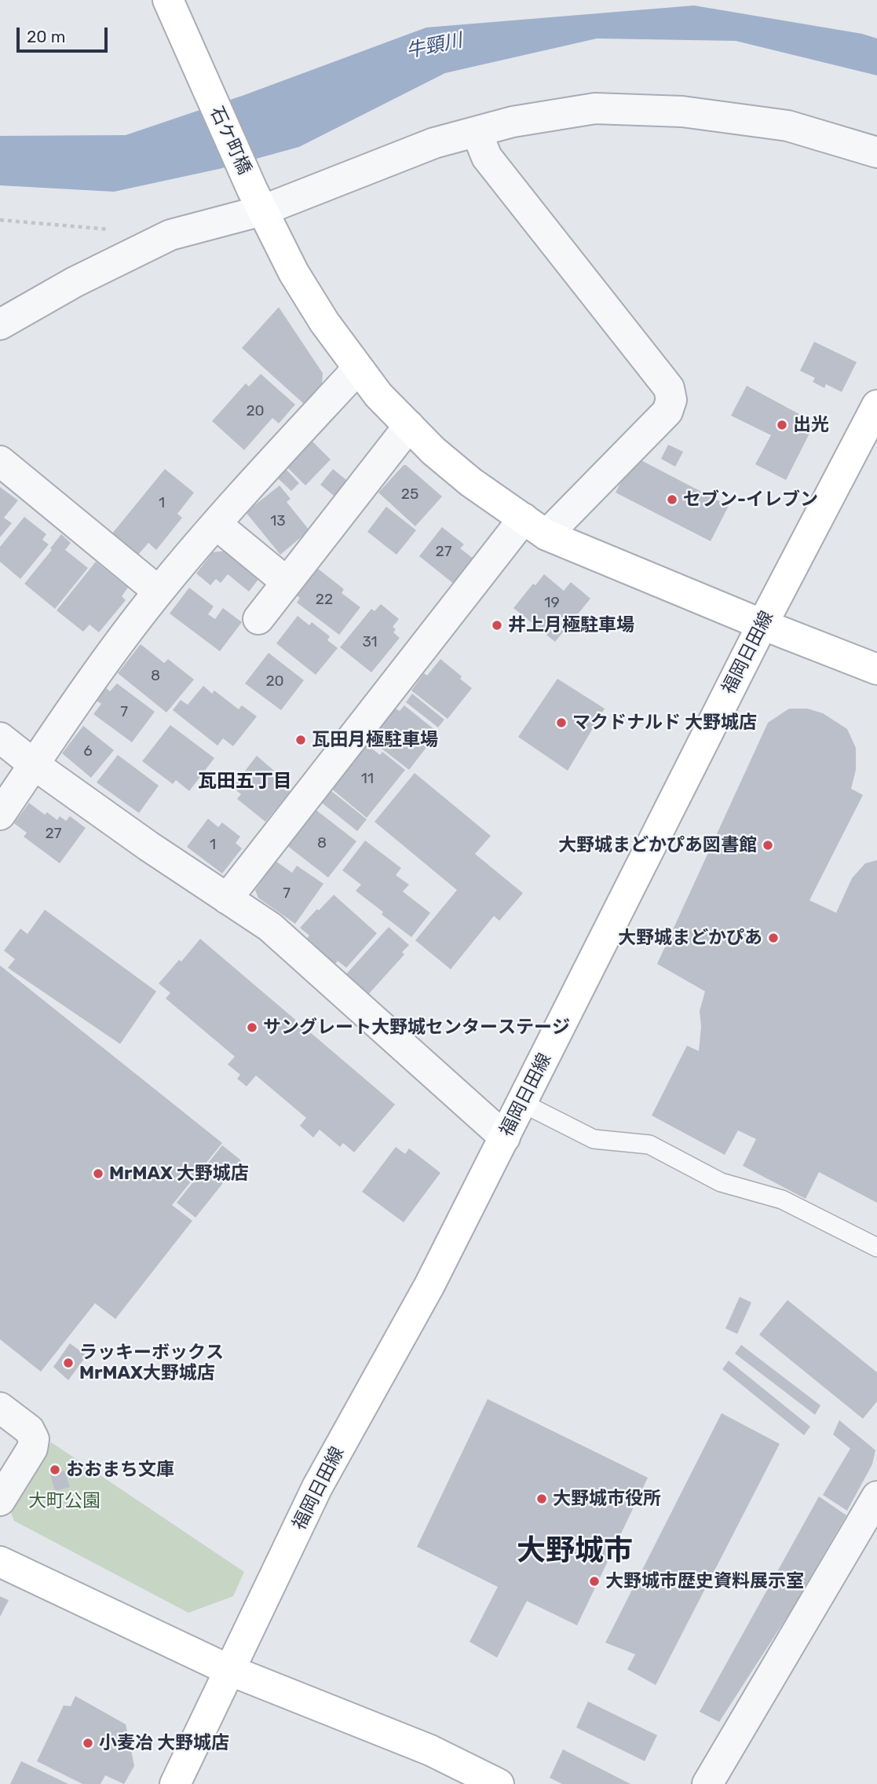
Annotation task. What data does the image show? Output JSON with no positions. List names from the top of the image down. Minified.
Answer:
{"streets":{"main road":["石ケ町橋","福岡日田線"]},"crossings":[["石ケ町橋","福岡日田線"]],"districts":["瓦田五丁目","大野城市"],"water":["牛頸川"],"parks":["大町公園"],"places":["出光","セブン-イレブン","井上月極駐車場","マクドナルド 大野城店","瓦田月極駐車場","大野城まどかぴあ図書館","大野城まどかぴあ","サングレート大野城センターステージ","MrMAX 大野城店","ラッキーボックス MrMAX大野城店","おおまち文庫","大野城市役所","大野城市歴史資料展示室","小麦冶 大野城店"],"house_numbers":["20","25","1","13","27","22","19","31","8","20","7","6","11","27","8","1","7"],"scale_bar":"20 m"}
